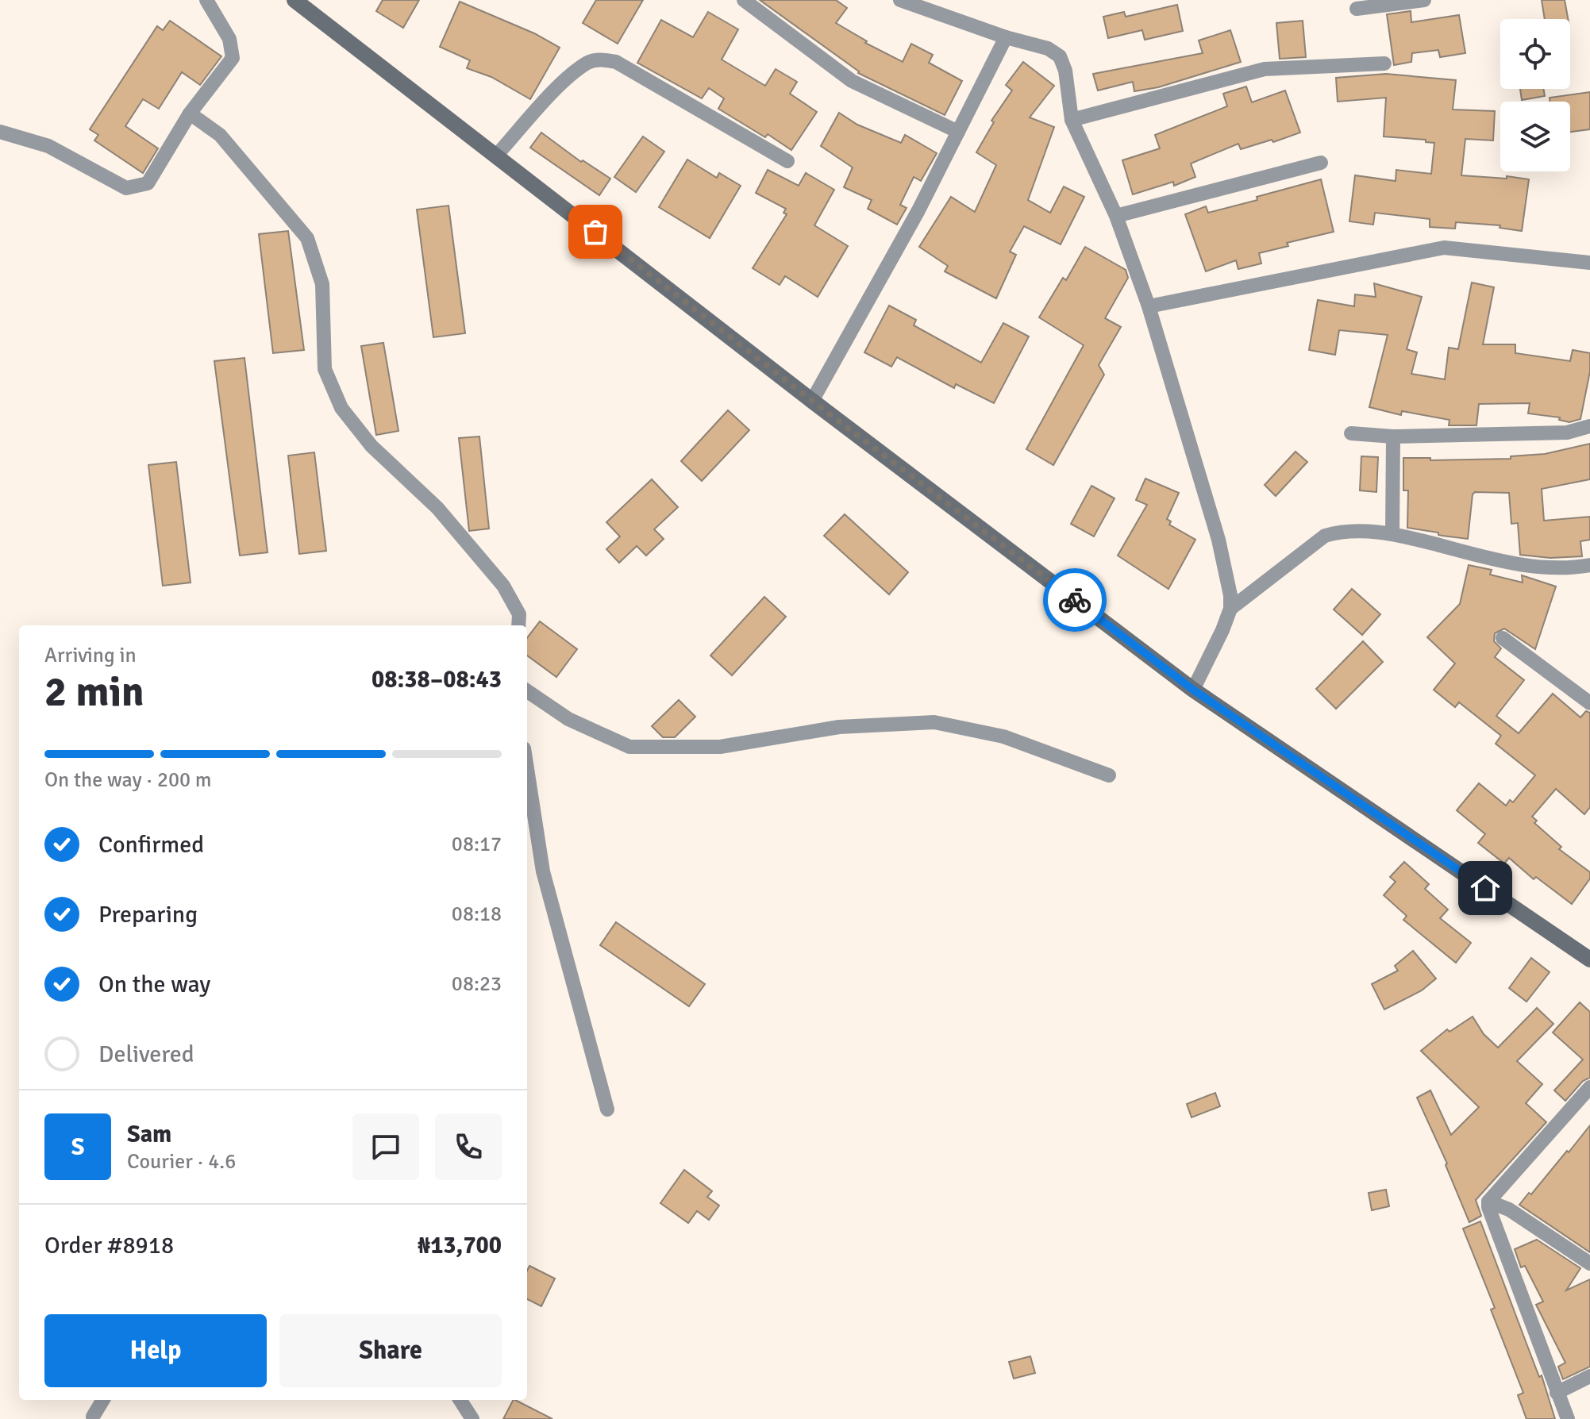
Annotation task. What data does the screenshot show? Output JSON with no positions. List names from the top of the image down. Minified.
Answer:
{"page":{"heading":["2 min","Arriving in","08:38–08:43"],"panel":["Sam","Courier · 4.6","Order #8918","₦13,700"],"bar":"On the way · 200 m","list":[["Confirmed","08:17"],["Preparing","08:18"],["On the way","08:23"],"Delivered"],"round":"S","buttons":["Help","Share"]}}
